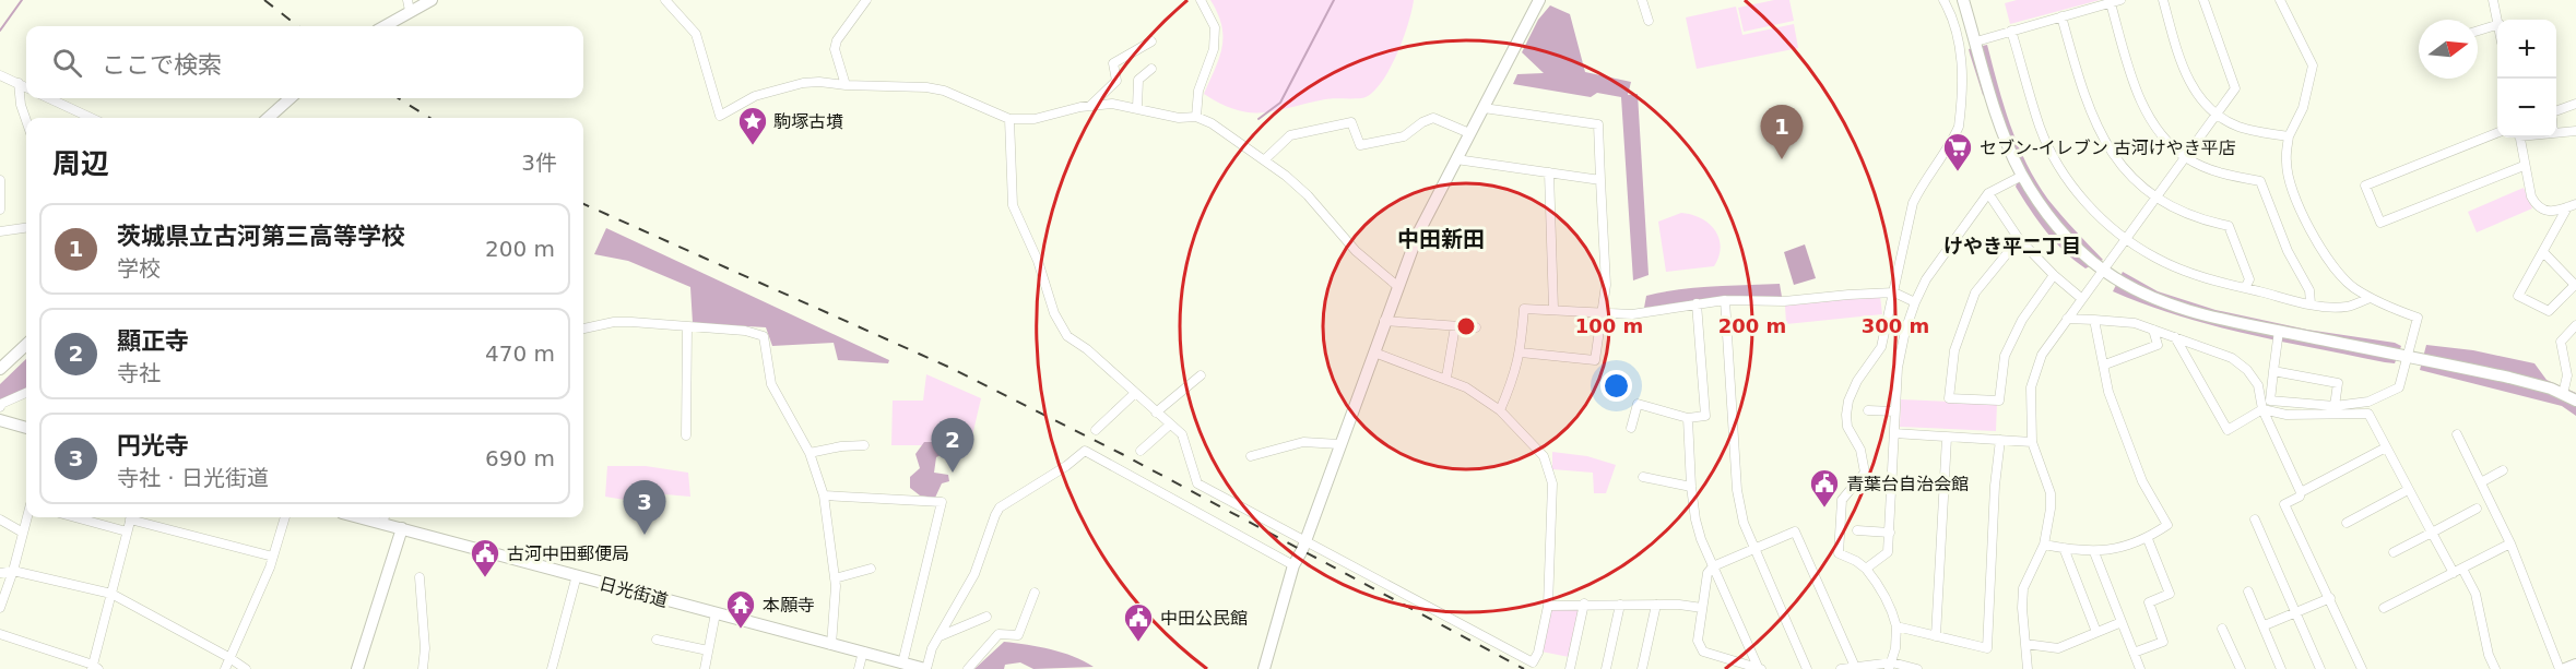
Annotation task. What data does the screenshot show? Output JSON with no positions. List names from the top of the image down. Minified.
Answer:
{"streets":{"street":["日光街道"]},"districts":["中田新田","けやき平二丁目"],"places":{"place":["駒塚古墳"],"supermarket":["セブン-イレブン 古河けやき平店"],"public building":["青葉台自治会館","古河中田郵便局","中田公民館"],"temple":["本願寺"]},"north":"right","page":{"map_buttons":["+","−"],"search":"ここで検索","pins":["1","2","3"],"heading":["周辺","3件"],"list":[{"mark":"1","name":"茨城県立古河第三高等学校","note":"学校","value":"200 m"},{"mark":"2","name":"顯正寺","note":"寺社","value":"470 m"},{"mark":"3","name":"円光寺","note":"寺社 · 日光街道","value":"690 m"}]},"rings":["100 m","200 m","300 m"]}
